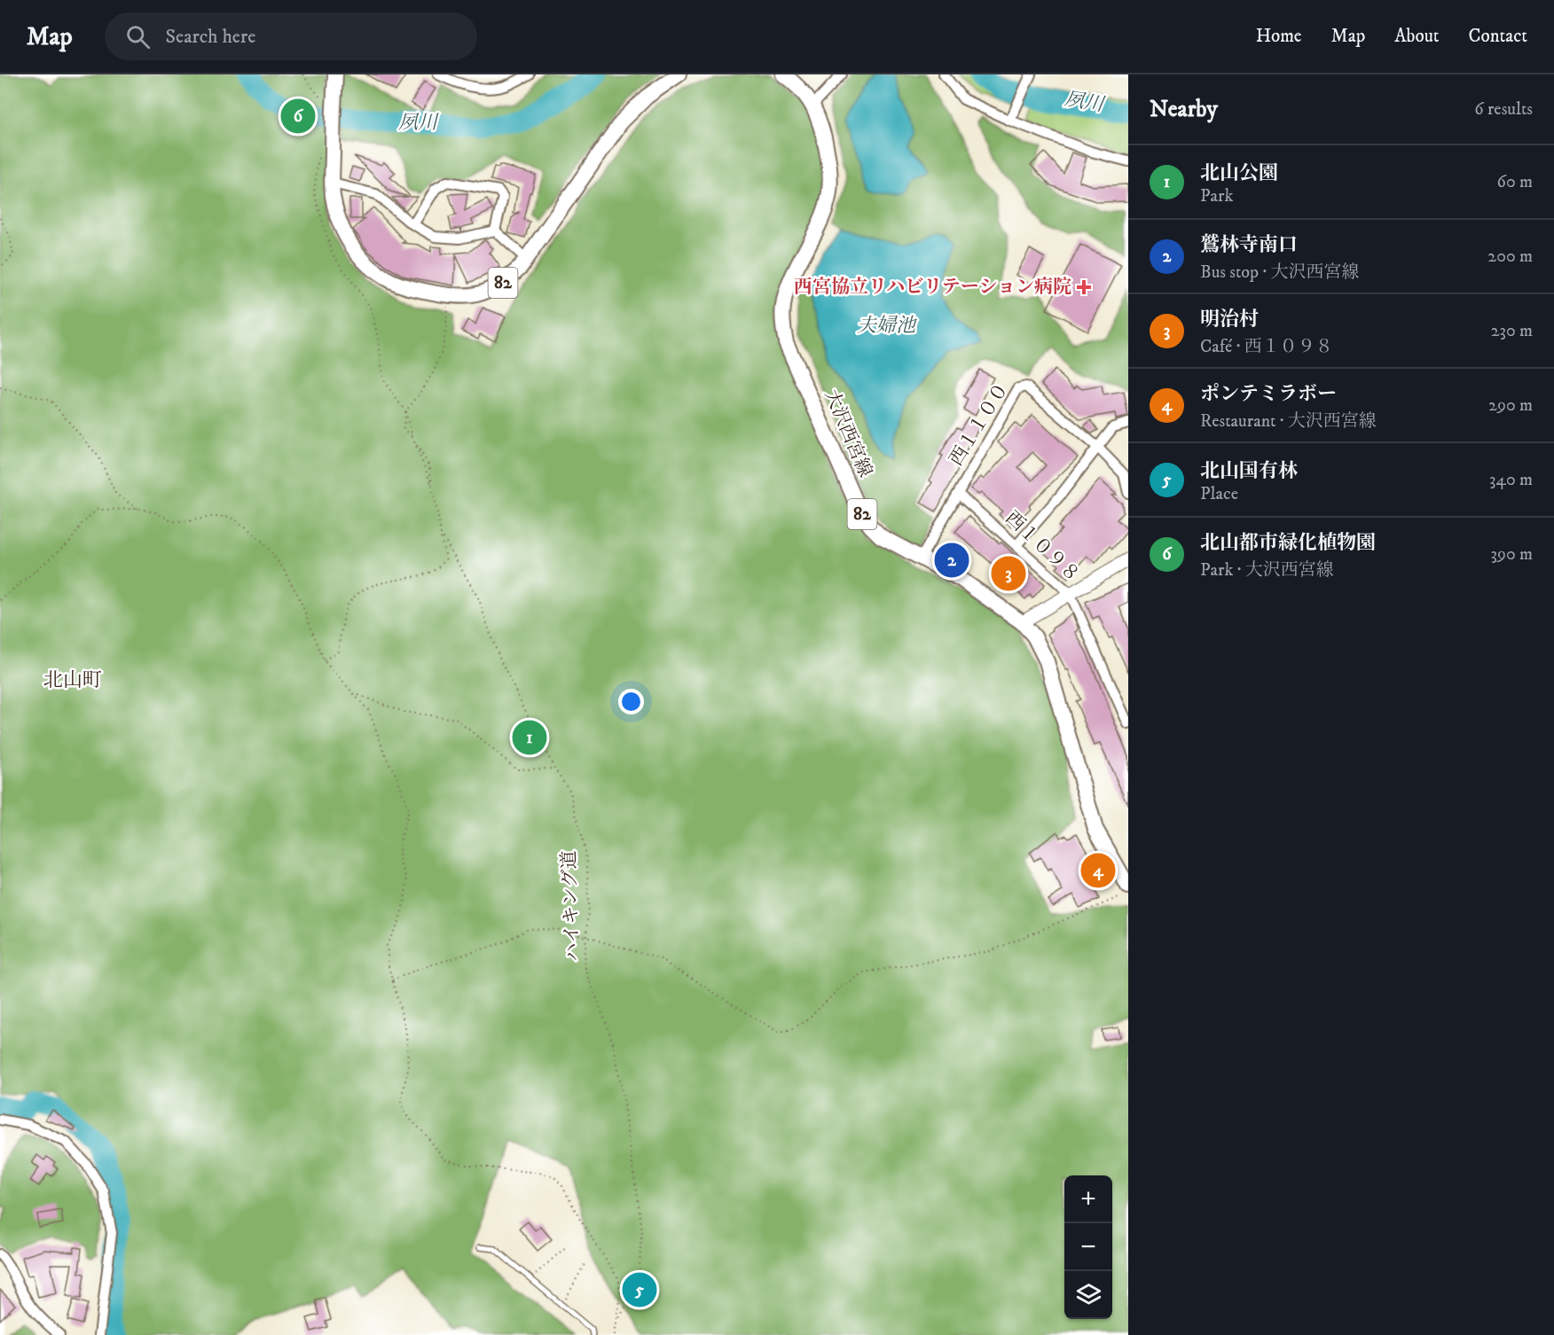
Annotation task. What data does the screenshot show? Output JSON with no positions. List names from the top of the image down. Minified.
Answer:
{"streets":{"main road":["82","大沢西宮線"],"street":["西１１００","西１０９８"],"path":["ハイキング道"]},"crossings":[["西１１００","大沢西宮線"],["西１１００","西１０９８"]],"districts":["北山町"],"water":["夙川","夫婦池"],"places":{"health":["西宮協立リハビリテーション病院"]},"page":{"header":"Map","search":"Search here","nav":["Home","Map","About","Contact"],"heading":["Nearby","6 results"],"pins":["6","2","3","1","4","5"],"list":[{"mark":"1","name":"北山公園","note":"Park","value":"60 m"},{"mark":"2","name":"鷲林寺南口","note":"Bus stop · 大沢西宮線","value":"200 m"},{"mark":"3","name":"明治村","note":"Café · 西１０９８","value":"230 m"},{"mark":"4","name":"ポンテミラボー","note":"Restaurant · 大沢西宮線","value":"290 m"},{"mark":"5","name":"北山国有林","note":"Place","value":"340 m"},{"mark":"6","name":"北山都市緑化植物園","note":"Park · 大沢西宮線","value":"390 m"}],"map_buttons":["+","−"]}}
